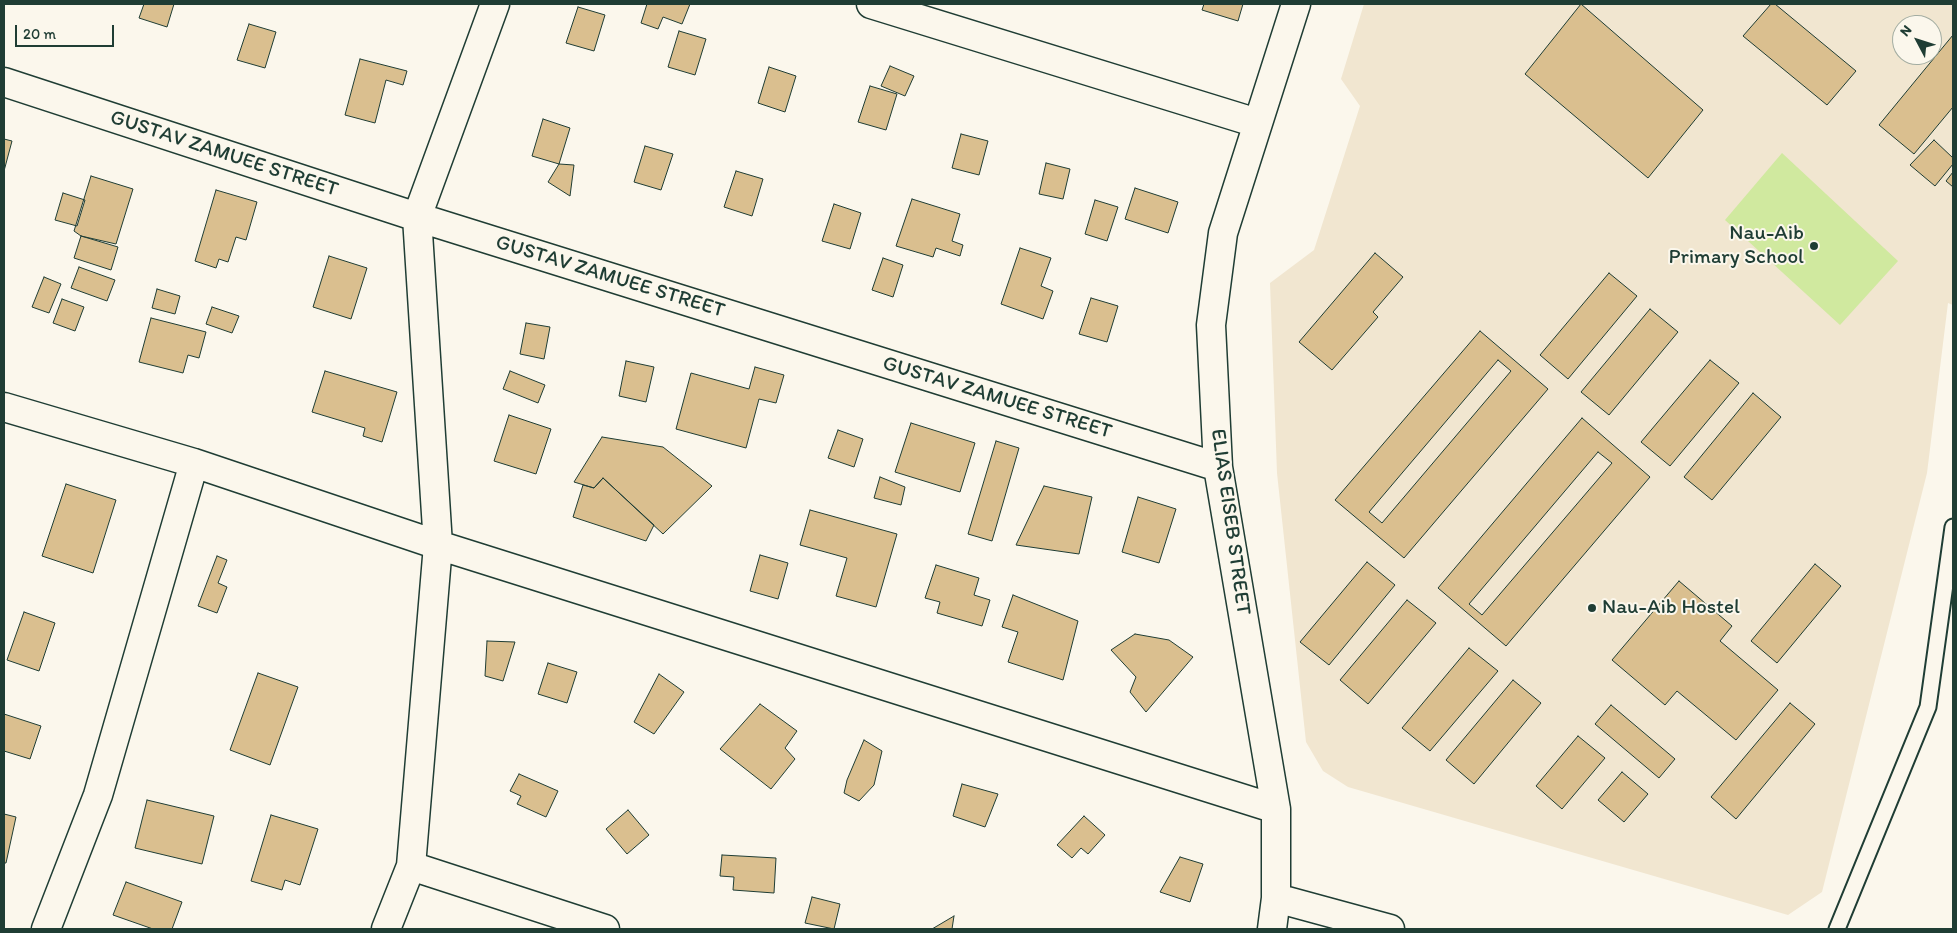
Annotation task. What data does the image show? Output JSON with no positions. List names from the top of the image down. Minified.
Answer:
{"streets":{"street":["GUSTAV ZAMUEE STREET","ELIAS EISEB STREET"]},"crossings":[["GUSTAV ZAMUEE STREET","ELIAS EISEB STREET"]],"places":["Nau-Aib Primary School","Nau-Aib Hostel"],"scale_bar":"20 m","north":"top left"}
